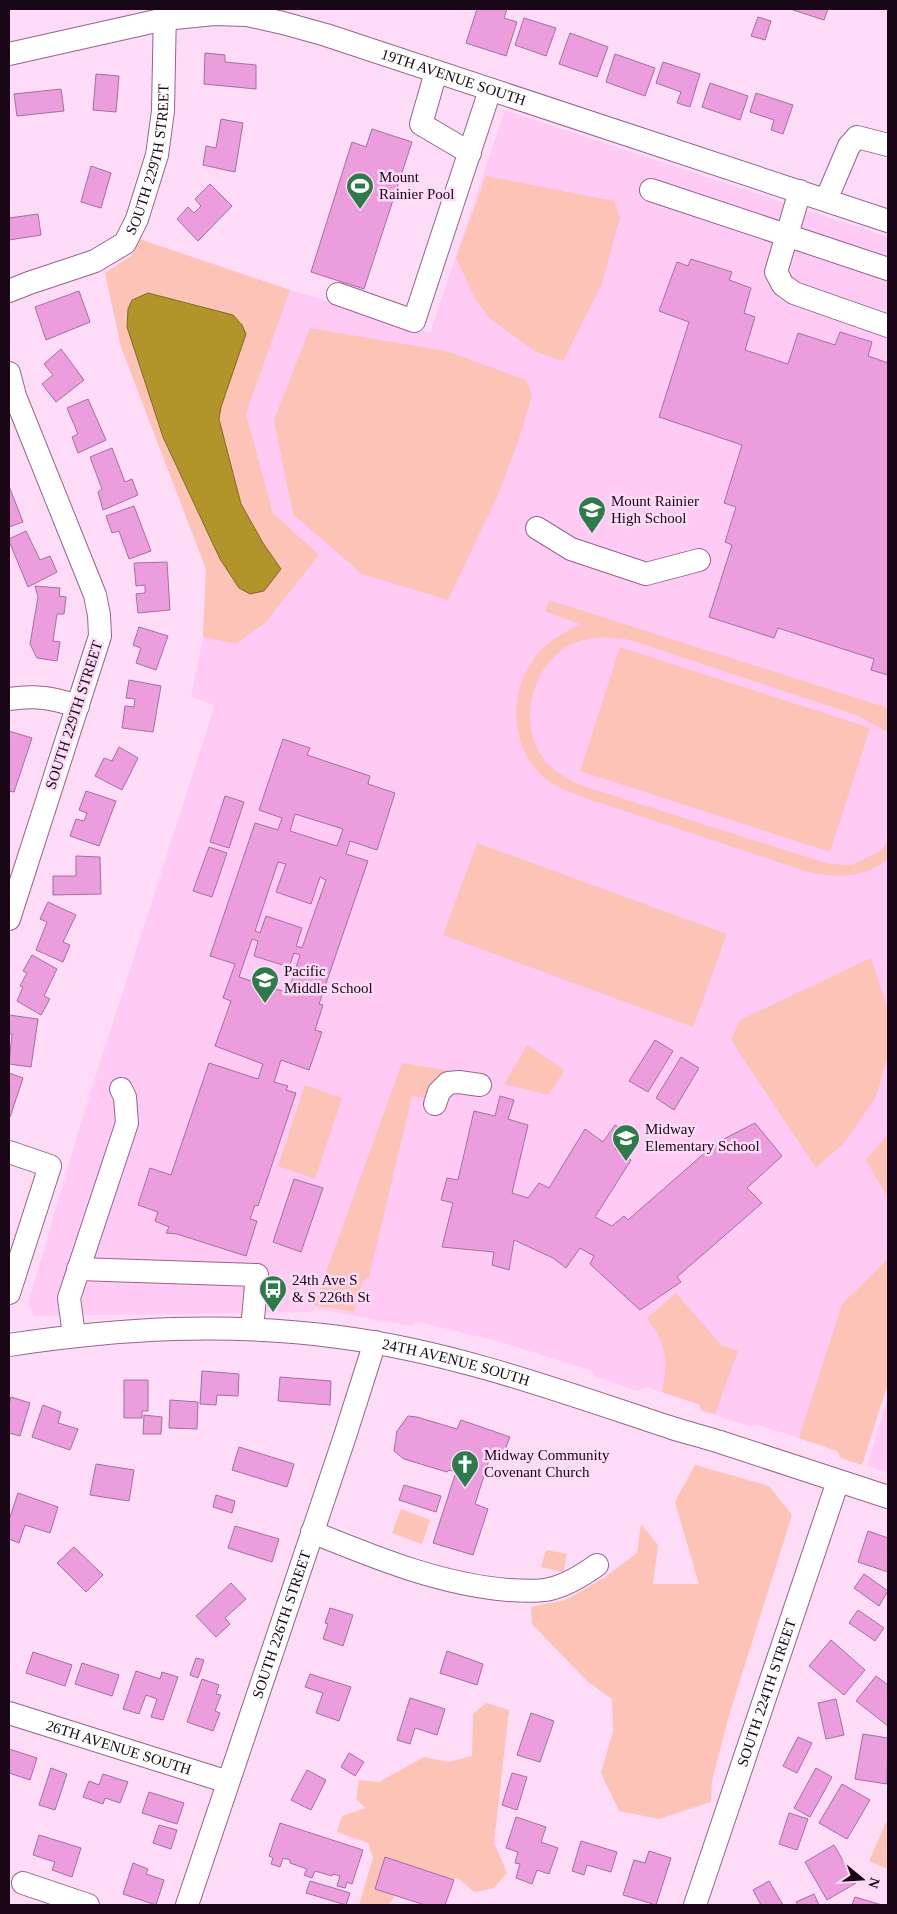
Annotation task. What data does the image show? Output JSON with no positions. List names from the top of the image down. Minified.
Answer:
{"streets":{"street":["19TH AVENUE SOUTH","SOUTH 229TH STREET","24TH AVENUE SOUTH","SOUTH 226TH STREET","SOUTH 224TH STREET","26TH AVENUE SOUTH"]},"crossings":[["19TH AVENUE SOUTH","SOUTH 229TH STREET"],["24TH AVENUE SOUTH","SOUTH 226TH STREET"],["24TH AVENUE SOUTH","SOUTH 224TH STREET"],["SOUTH 226TH STREET","26TH AVENUE SOUTH"]],"places":{"sports":["Mount Rainier Pool"],"school or university":["Mount Rainier High School","Pacific Middle School","Midway Elementary School"],"bus stop":["24th Ave S & S 226th St"],"church":["Midway Community Covenant Church"]},"north":"right"}
